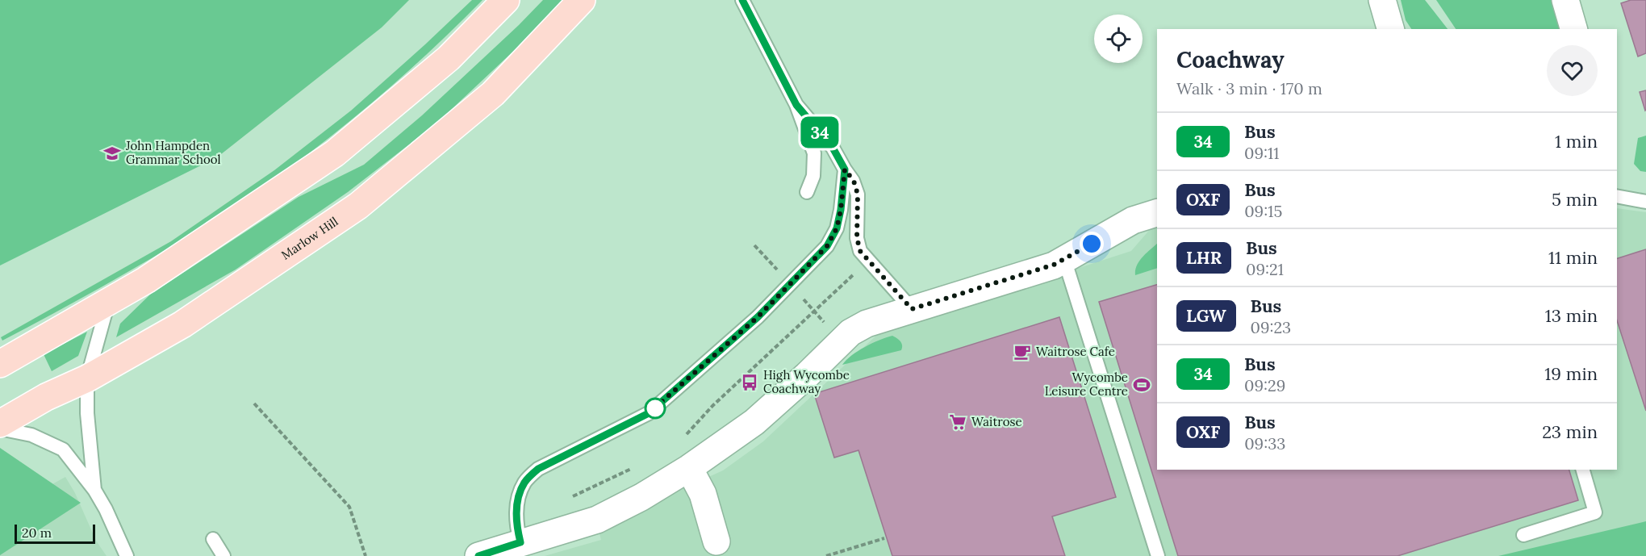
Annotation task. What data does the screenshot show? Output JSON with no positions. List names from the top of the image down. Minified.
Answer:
{"streets":{"main road":["Marlow Hill"]},"places":{"school or university":["John Hampden Grammar School"],"cafe":["Waitrose Cafe"],"bus stop":["High Wycombe Coachway"],"sports":["Wycombe Leisure Centre"],"supermarket":["Waitrose"]},"lines":["bus line 34"],"scale_bar":"20 m","page":{"on_map":"34","heading":["Coachway","Walk · 3 min · 170 m"],"list":[{"mark":"34","name":"Bus","note":"09:11","value":"1 min"},{"mark":"OXF","name":"Bus","note":"09:15","value":"5 min"},{"mark":"LHR","name":"Bus","note":"09:21","value":"11 min"},{"mark":"LGW","name":"Bus","note":"09:23","value":"13 min"},{"mark":"34","name":"Bus","note":"09:29","value":"19 min"},{"mark":"OXF","name":"Bus","note":"09:33","value":"23 min"}],"scale":"20 m"}}
